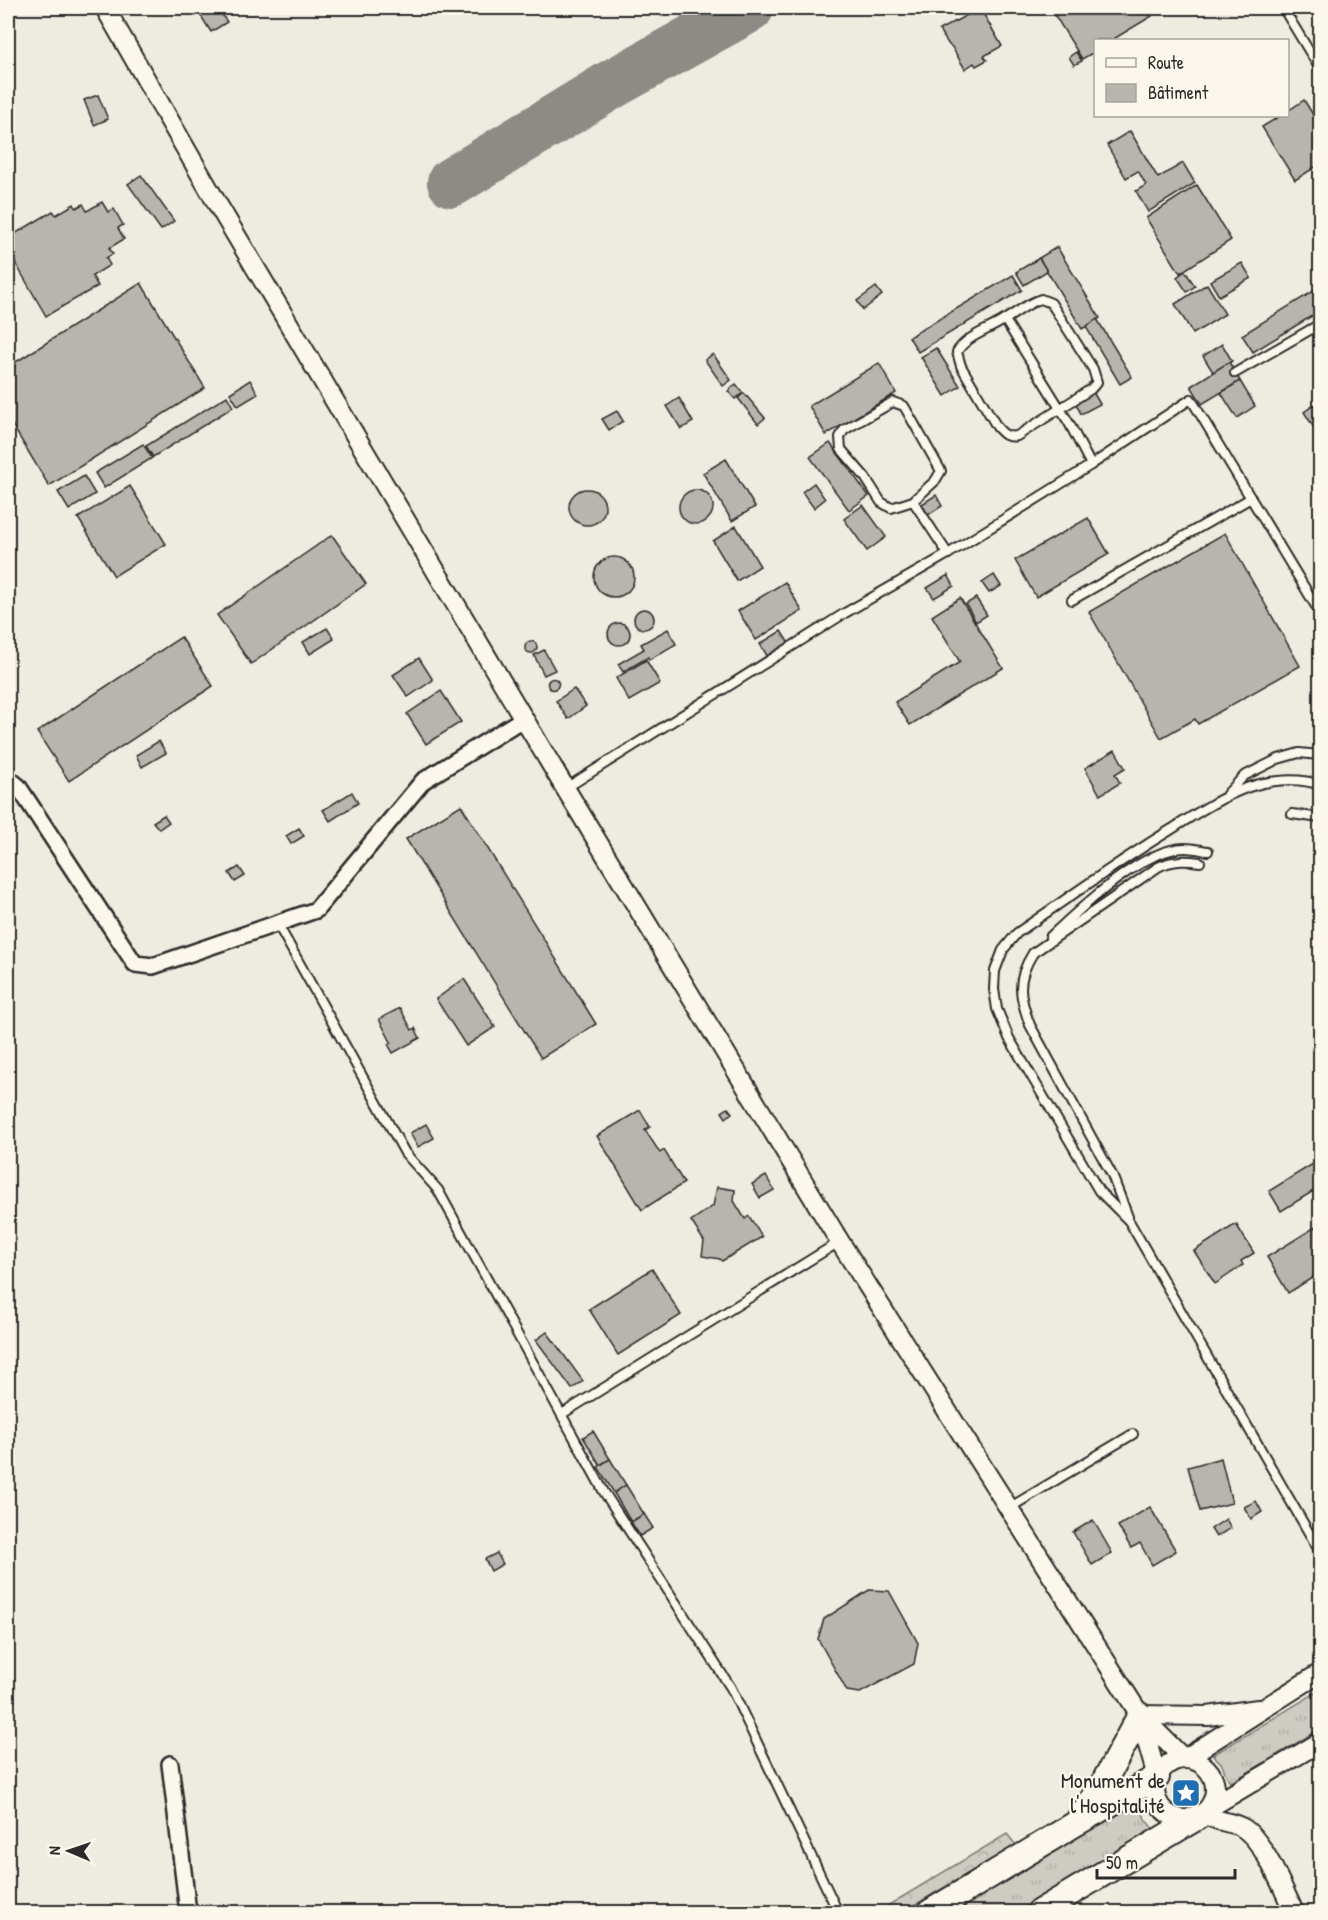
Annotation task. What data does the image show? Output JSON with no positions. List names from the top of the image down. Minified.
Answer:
{"places":{"place":["Monument de l'Hospitalité"]},"legend":["Route","Bâtiment"],"scale_bar":"50 m","north":"left"}
